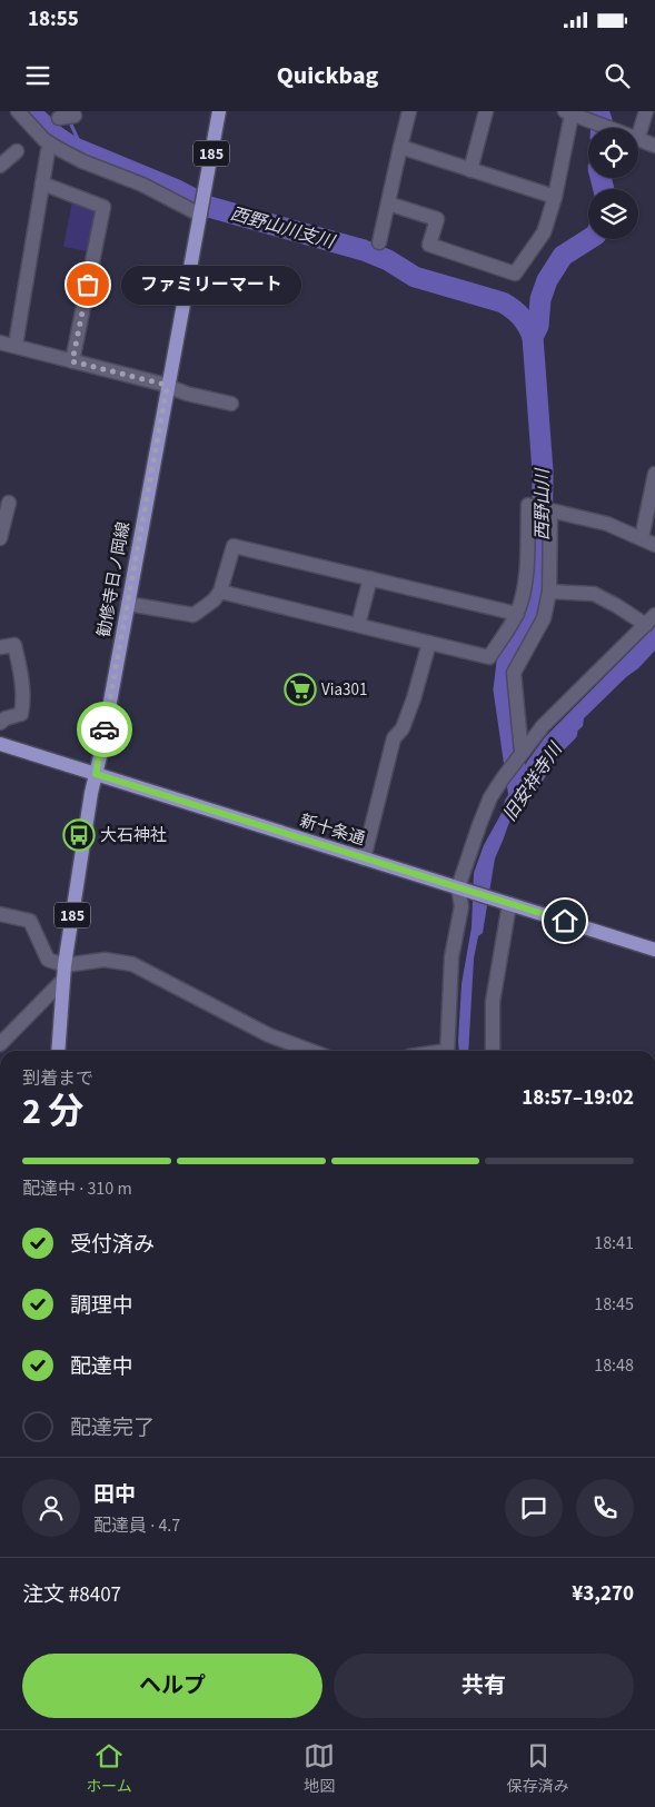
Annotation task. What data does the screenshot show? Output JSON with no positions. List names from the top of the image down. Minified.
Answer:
{"streets":{"main road":["185","勧修寺日ノ岡線","新十条通"]},"crossings":[["勧修寺日ノ岡線","新十条通"]],"water":["西野山川支川","西野山川","旧安祥寺川"],"places":{"other":["ファミリーマート"],"supermarket":["Via301"],"bus stop":["大石神社"]},"page":{"status":"18:55","header":"Quickbag","bubble":"ファミリーマート","heading":["2 分","到着まで","18:57–19:02"],"panel":["田中","配達員 · 4.7","注文 #8407","¥3,270"],"bar":"配達中 · 310 m","list":[["受付済み","18:41"],["調理中","18:45"],["配達中","18:48"],"配達完了"],"buttons":["ヘルプ","共有"],"tabs":["ホーム","地図","保存済み"]}}
